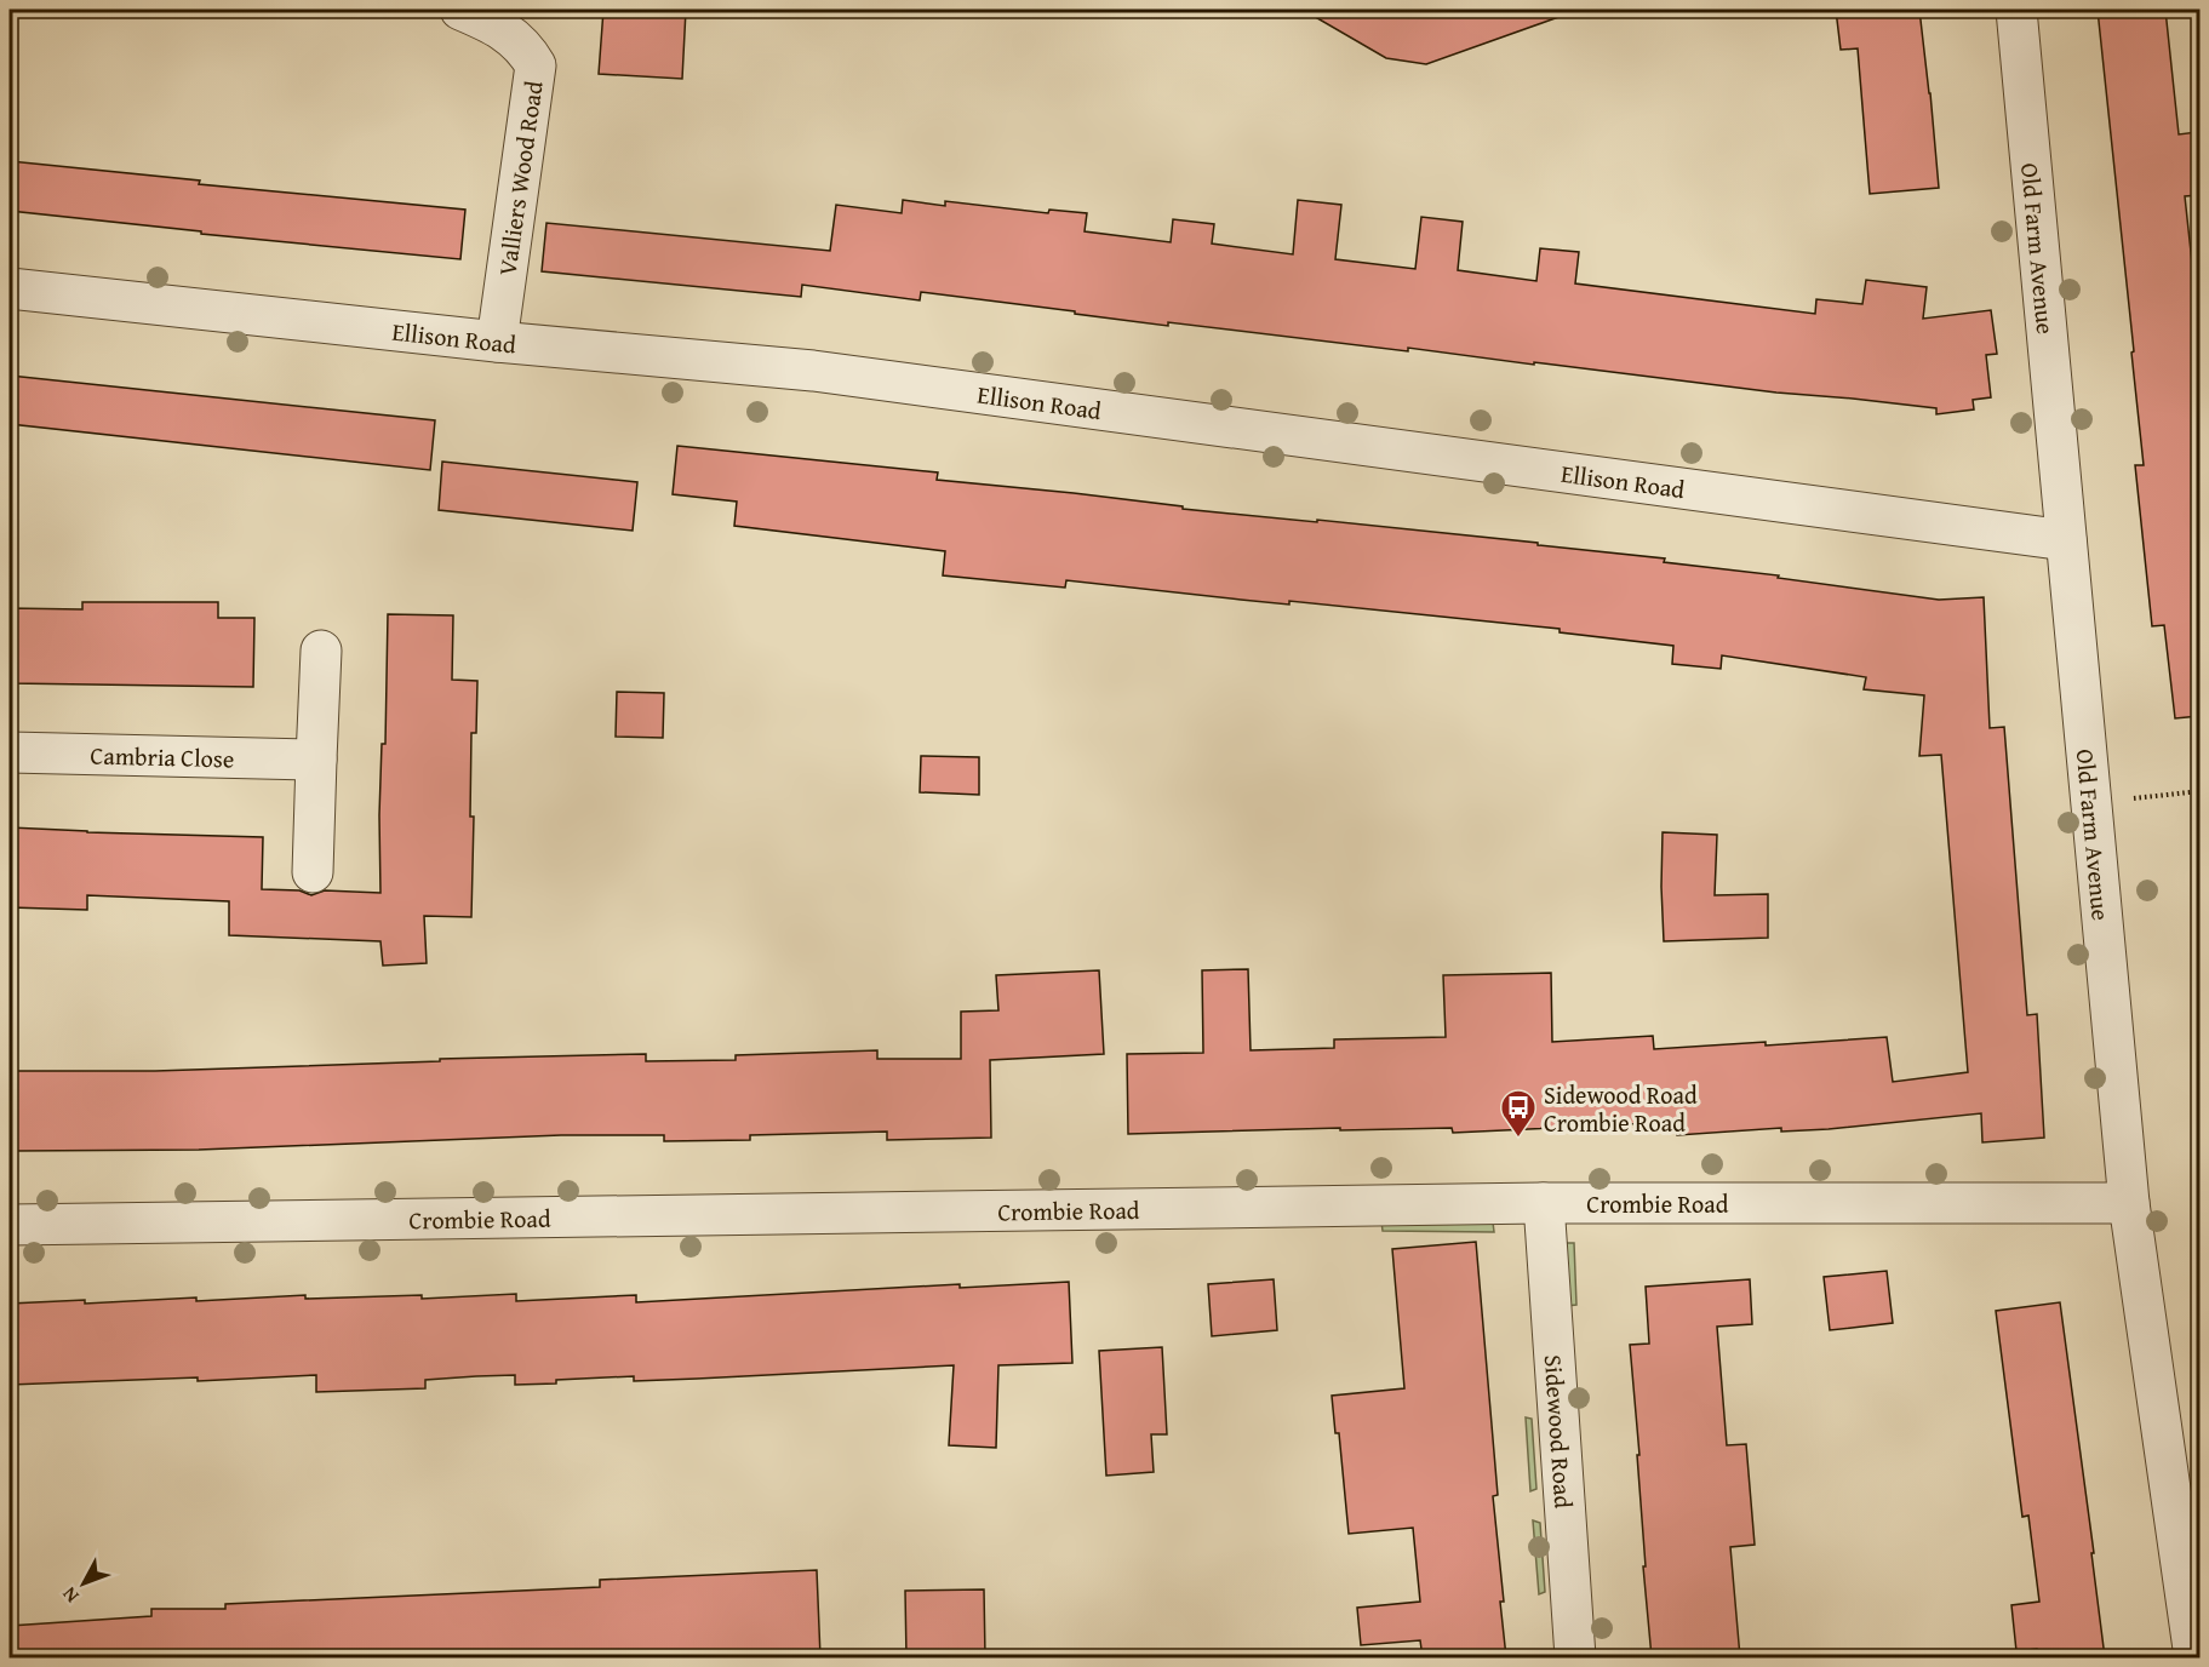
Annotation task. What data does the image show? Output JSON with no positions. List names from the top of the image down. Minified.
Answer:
{"streets":{"street":["Valliers Wood Road","Old Farm Avenue","Ellison Road","Cambria Close","Crombie Road","Sidewood Road"]},"crossings":[["Valliers Wood Road","Ellison Road"],["Old Farm Avenue","Ellison Road"],["Old Farm Avenue","Crombie Road"],["Crombie Road","Sidewood Road"]],"places":{"bus stop":["Sidewood Road Crombie Road"]},"north":"bottom left"}
